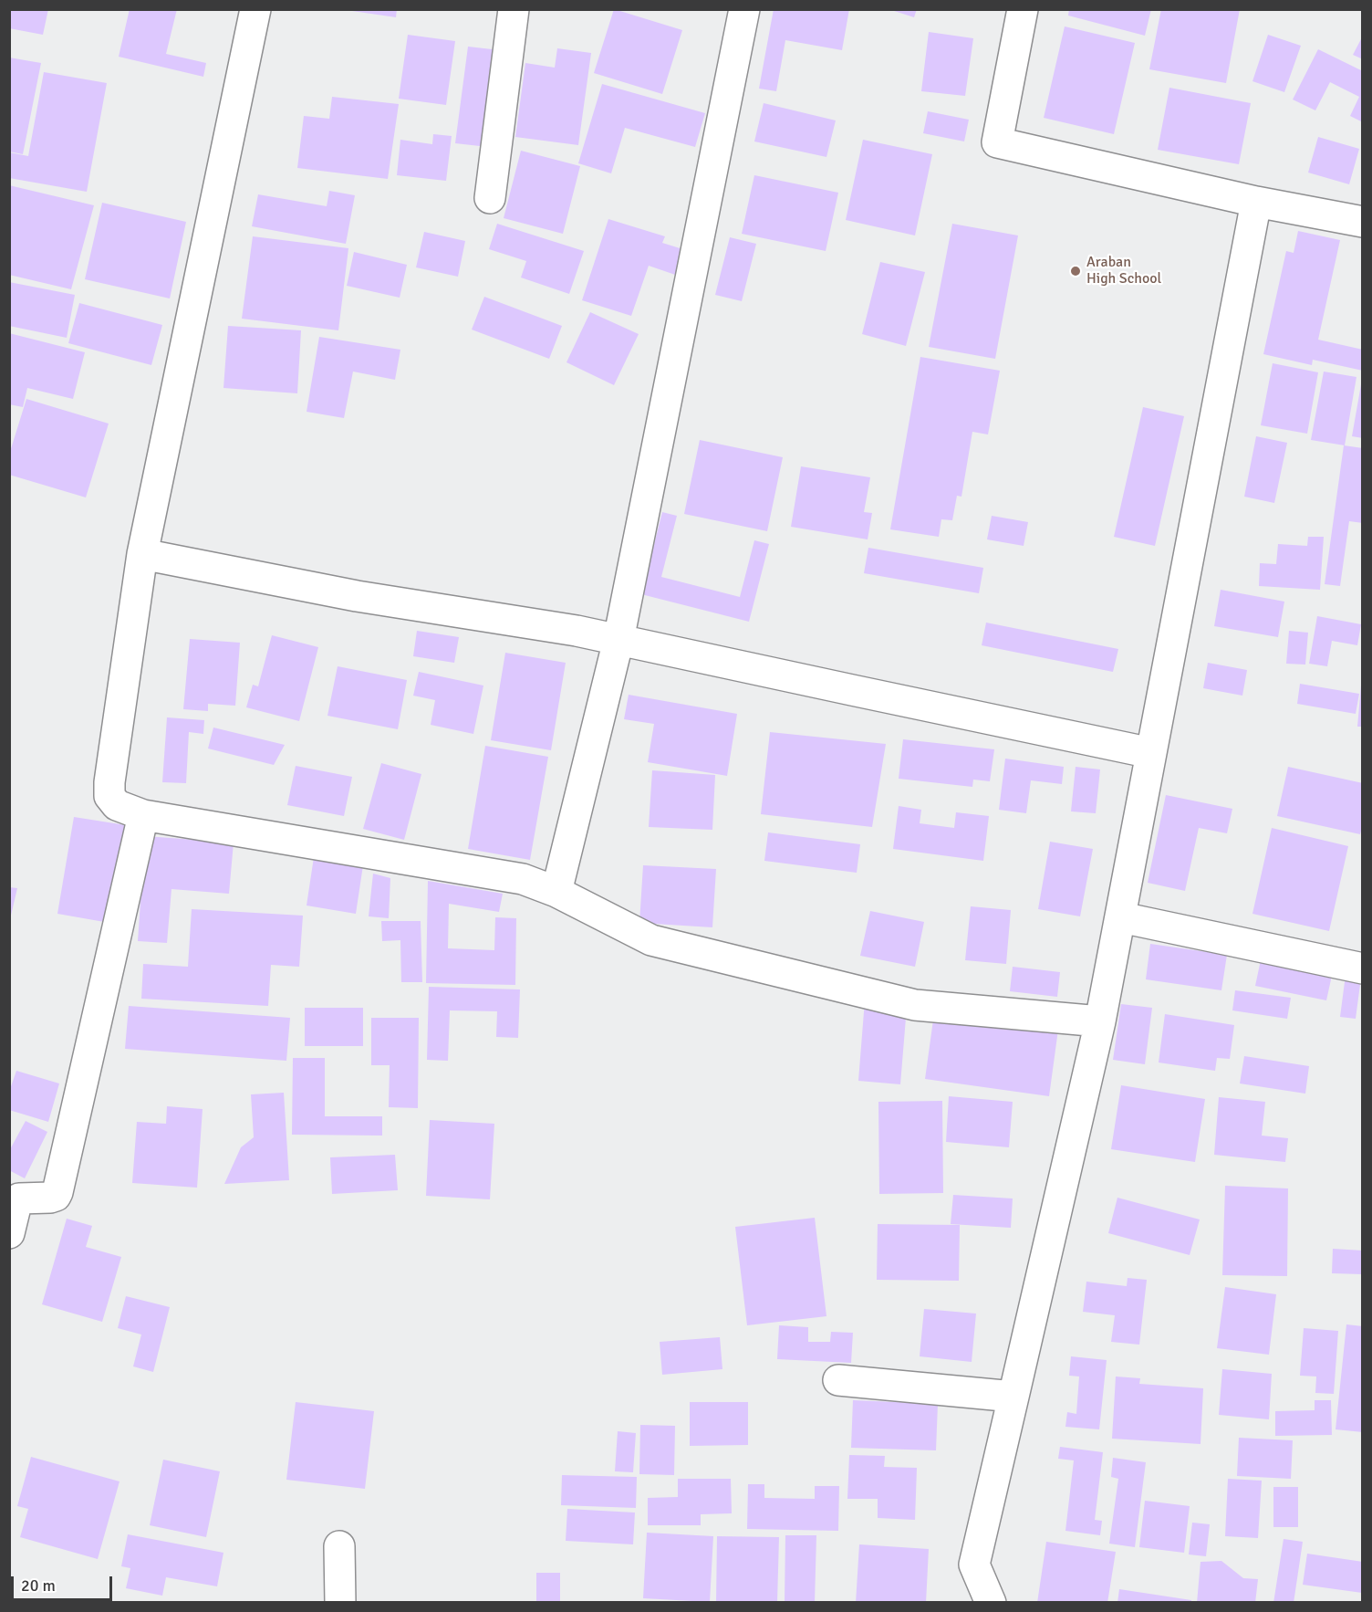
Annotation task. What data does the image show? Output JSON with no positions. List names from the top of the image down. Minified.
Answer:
{"places":["Araban High School"],"scale_bar":"20 m"}
